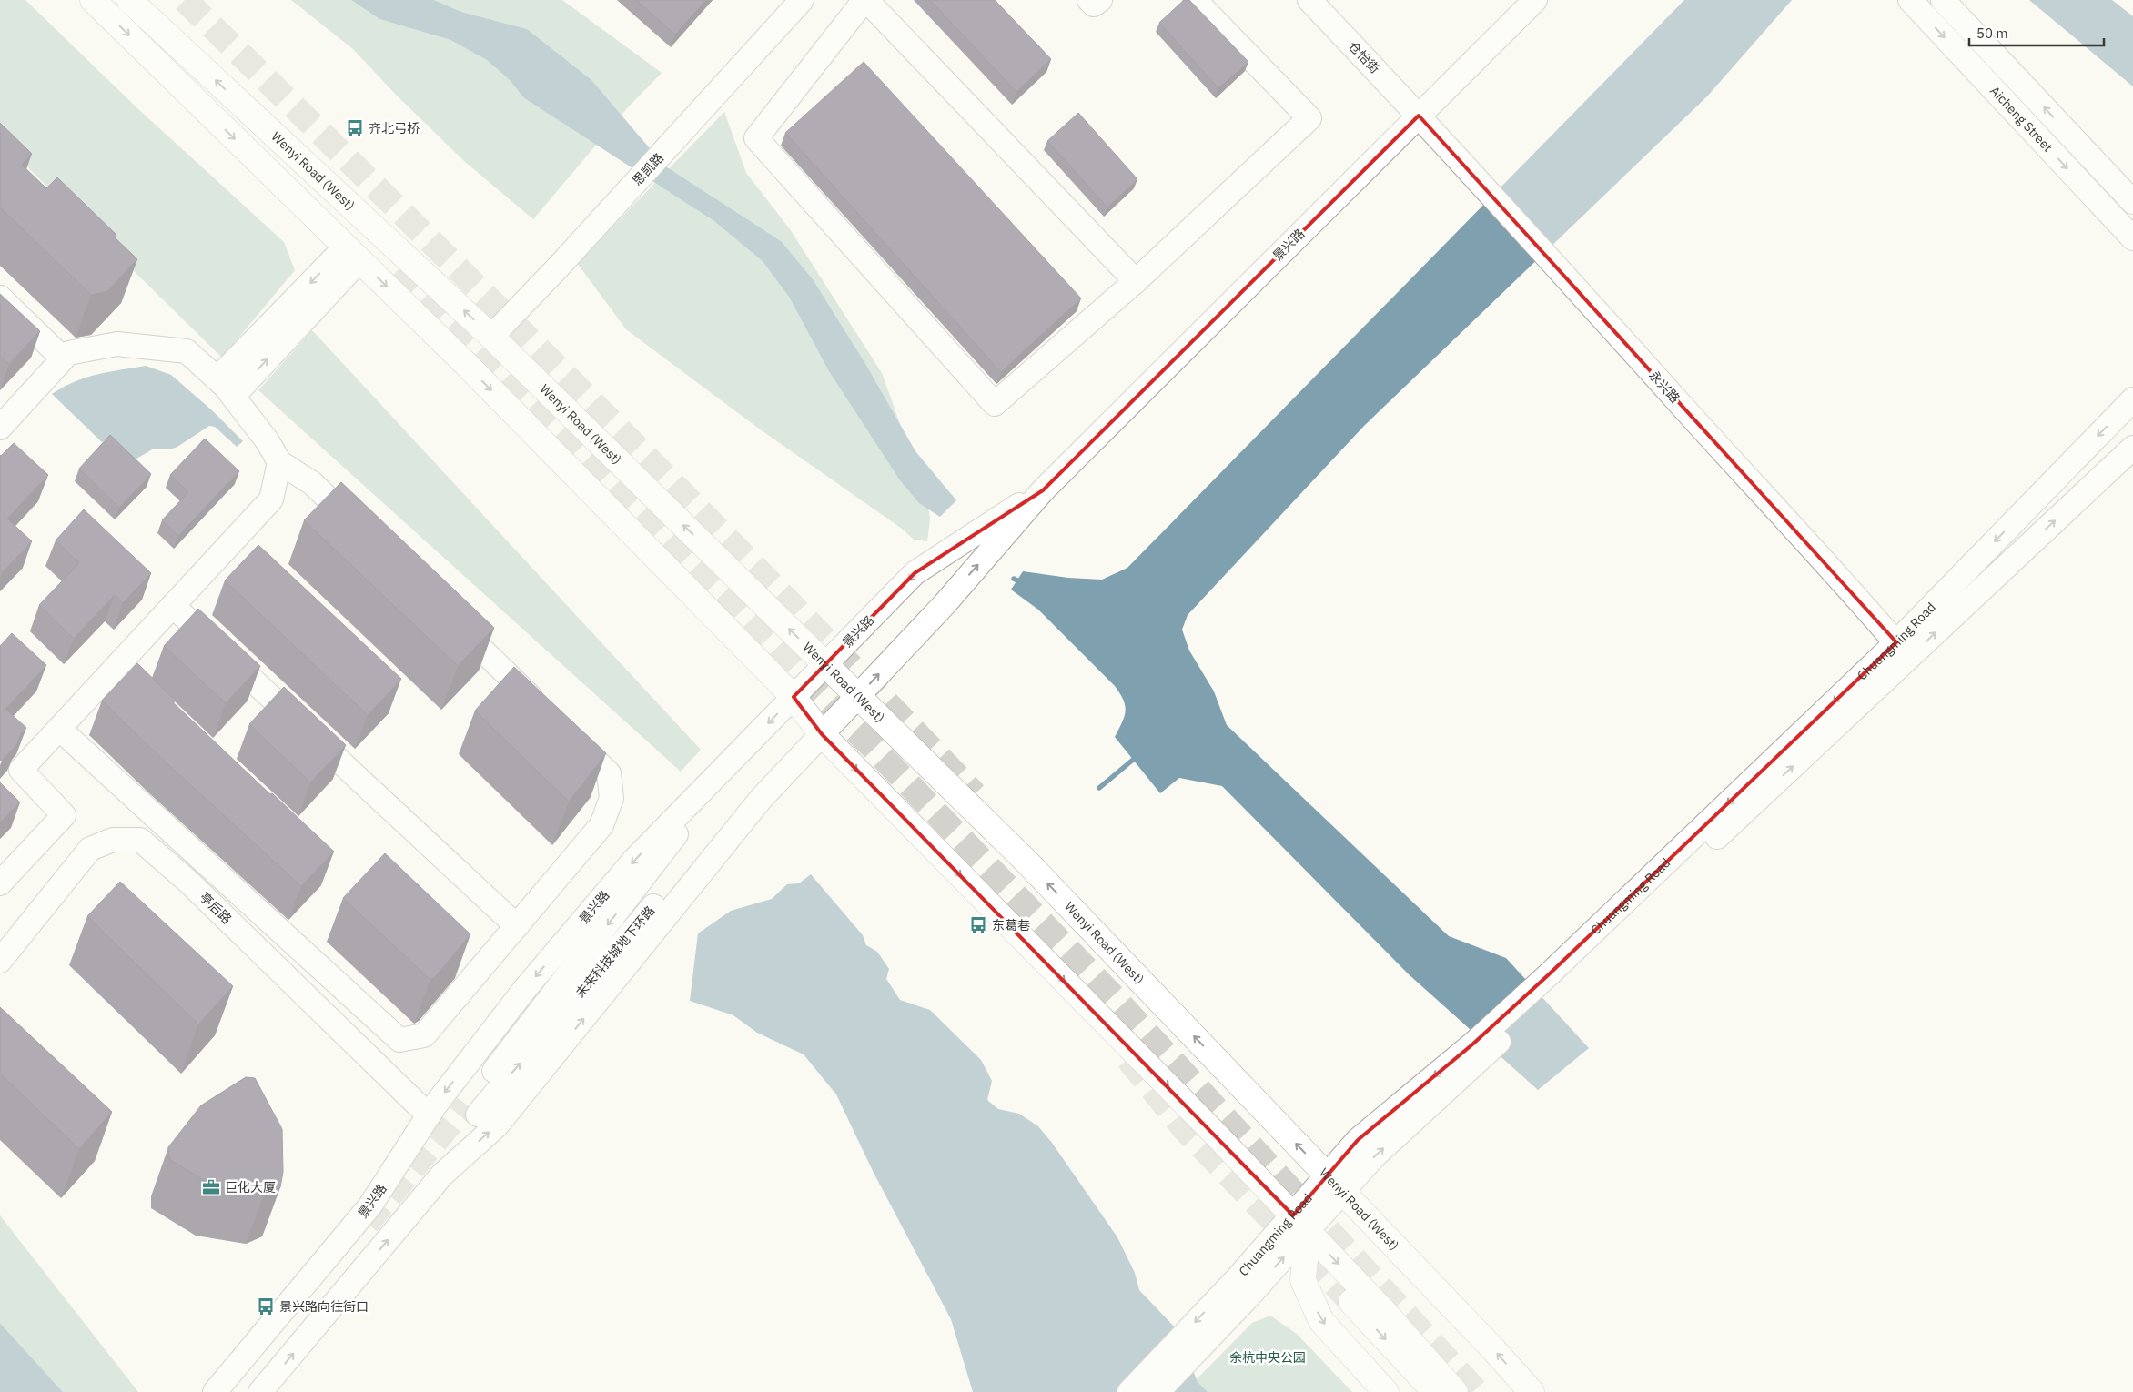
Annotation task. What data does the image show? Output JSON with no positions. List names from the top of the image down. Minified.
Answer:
{"streets":{"main road":["Wenyi Road (West)"],"street":["仓怡街","Aicheng Street","思凯路","景兴路","永兴路","Chuangming Road","亭后路","未来科技城地下环路"]},"crossings":[["仓怡街","景兴路"],["仓怡街","永兴路"],["思凯路","Wenyi Road (West)"],["Wenyi Road (West)","景兴路"],["Wenyi Road (West)","Chuangming Road"],["景兴路","永兴路"],["景兴路","亭后路"],["景兴路","未来科技城地下环路"],["永兴路","Chuangming Road"]],"parks":["余杭中央公园"],"places":{"bus stop":["齐北弓桥","东葛巷","景兴路向往街口"],"office":["巨化大厦"]},"scale_bar":"50 m"}
